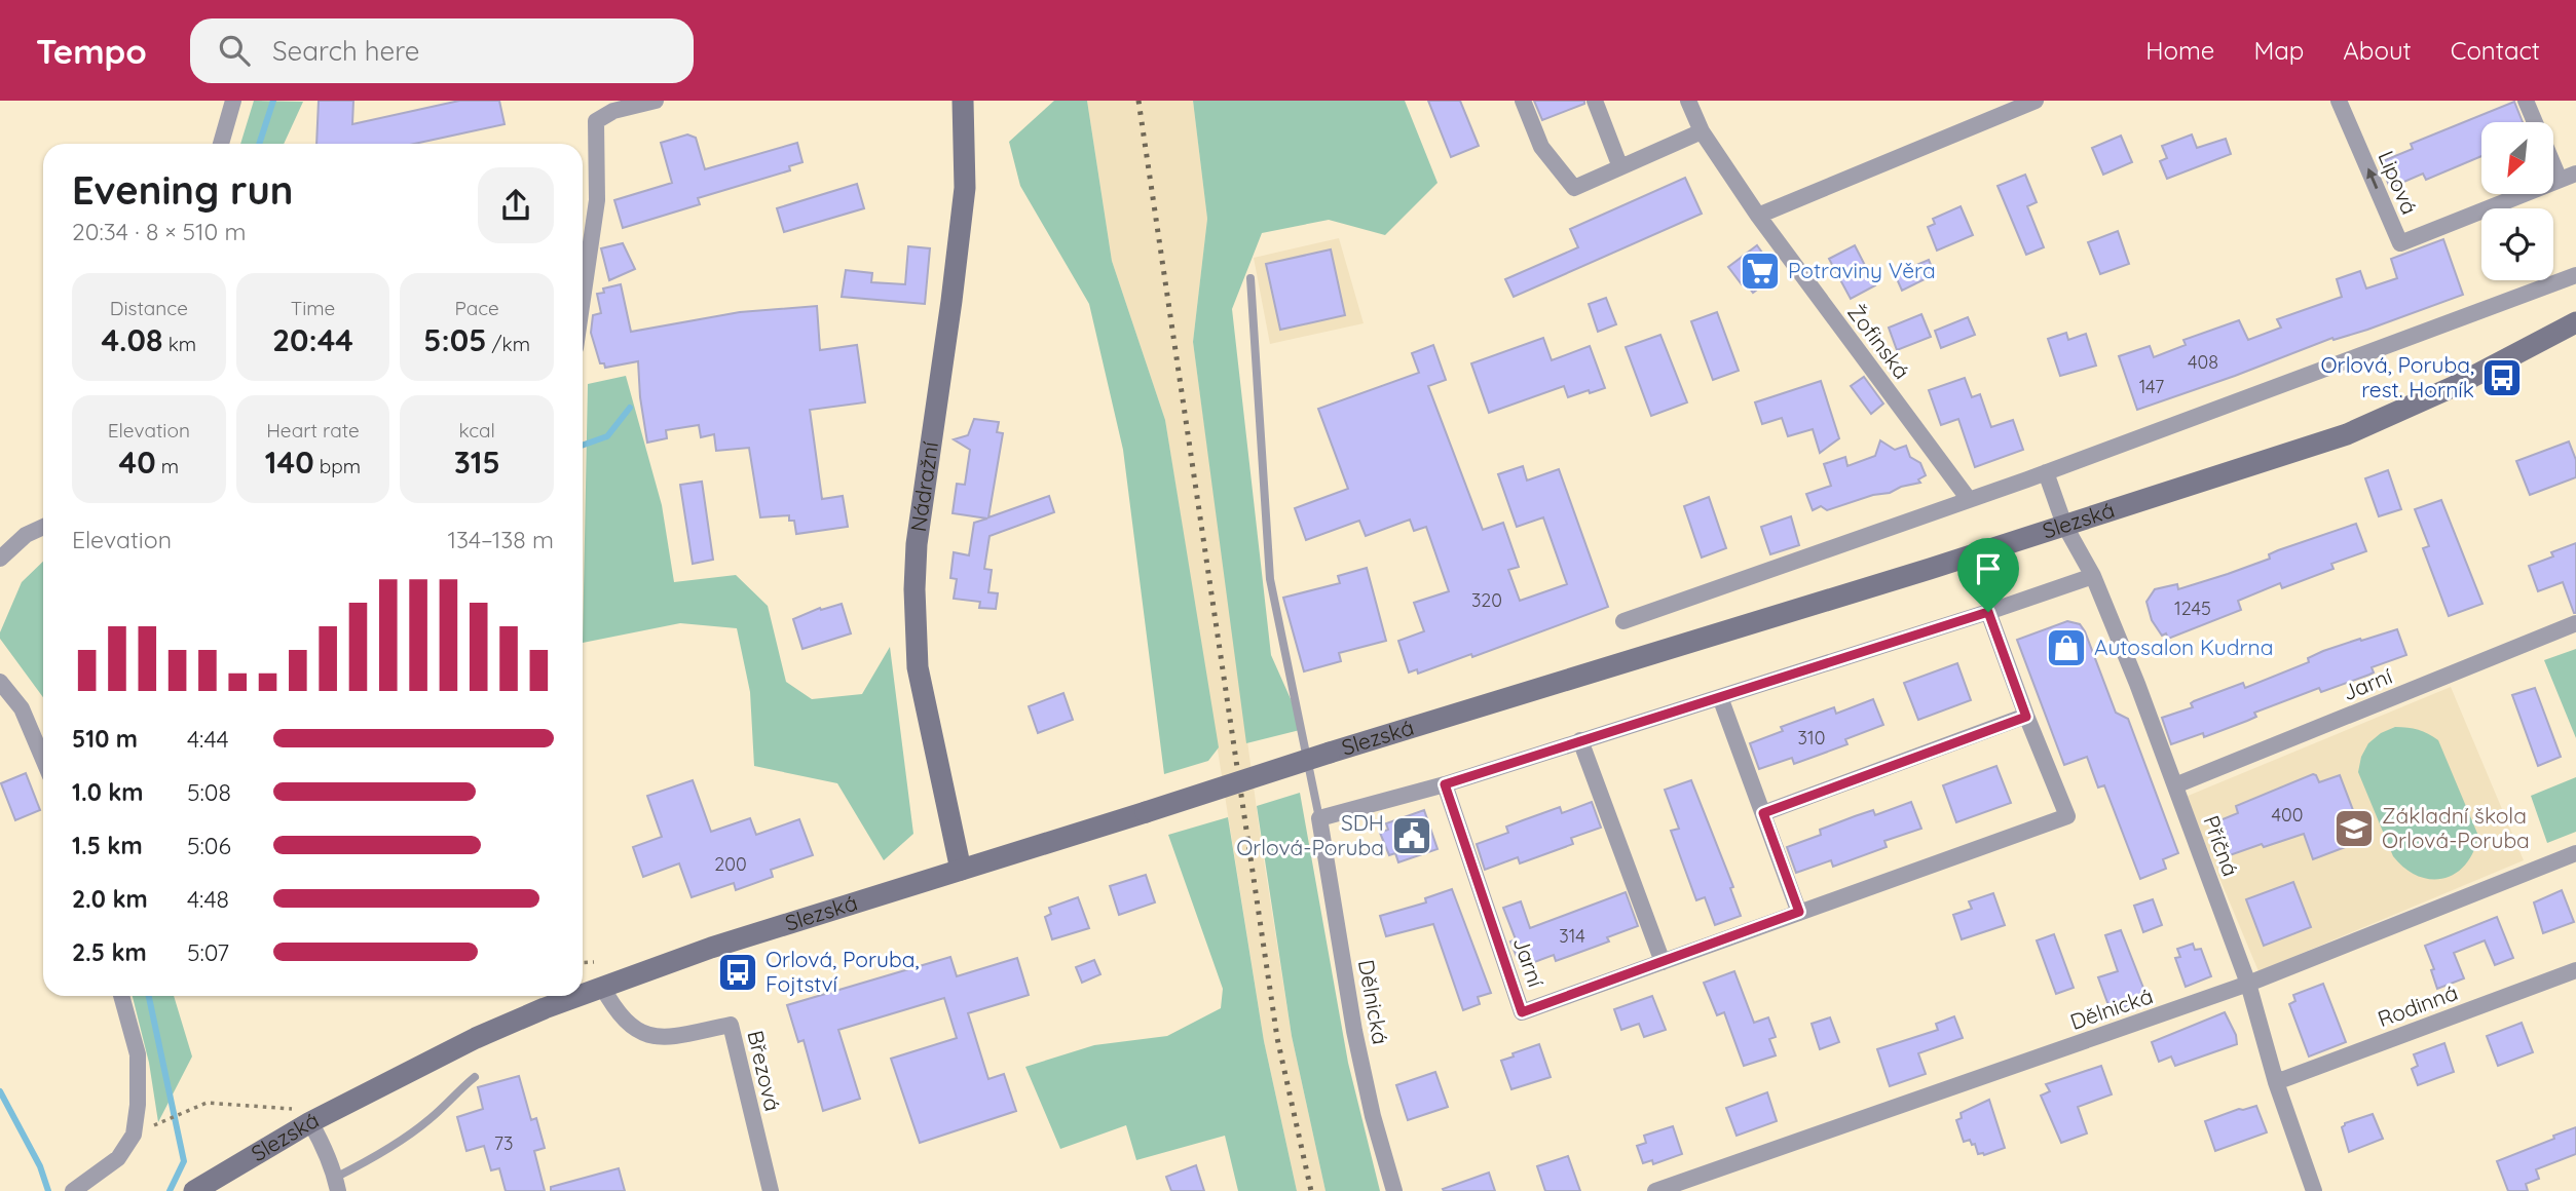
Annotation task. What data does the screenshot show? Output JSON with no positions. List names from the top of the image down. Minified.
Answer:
{"streets":{"street":["Lipová","Žofinská","Nádražní","Slezská","Jarní","Příčná","Dělnická","Rodinná","Březová"]},"crossings":[["Nádražní","Slezská"],["Slezská","Příčná"],["Slezská","Březová"],["Jarní","Příčná"],["Příčná","Dělnická"],["Příčná","Rodinná"]],"places":{"supermarket":["Potraviny Věra"],"bus stop":["Orlová, Poruba, rest. Horník","Orlová, Poruba, Fojtství"],"shop":["Autosalon Kudrna"],"school or university":["Základní škola Orlová-Poruba"],"public building":["SDH Orlová-Poruba"]},"house_numbers":["408","147","320","1245","310","400","200","314","73"],"north":"bottom left","page":{"header":"Tempo","search":"Search here","nav":["Home","Map","About","Contact"],"heading":["Evening run","20:34 · 8 × 510 m"],"stats":[["Distance","4.08 km"],["Time","20:44"],["Pace","5:05 /km"],["Elevation","40 m"],["Heart rate","140 bpm"],["kcal","315"]],"chart":["Elevation","134–138 m"],"list":[{"name":"510 m","note":"4:44"},{"name":"1.0 km","note":"5:08"},{"name":"1.5 km","note":"5:06"},{"name":"2.0 km","note":"4:48"},{"name":"2.5 km","note":"5:07"}]}}
